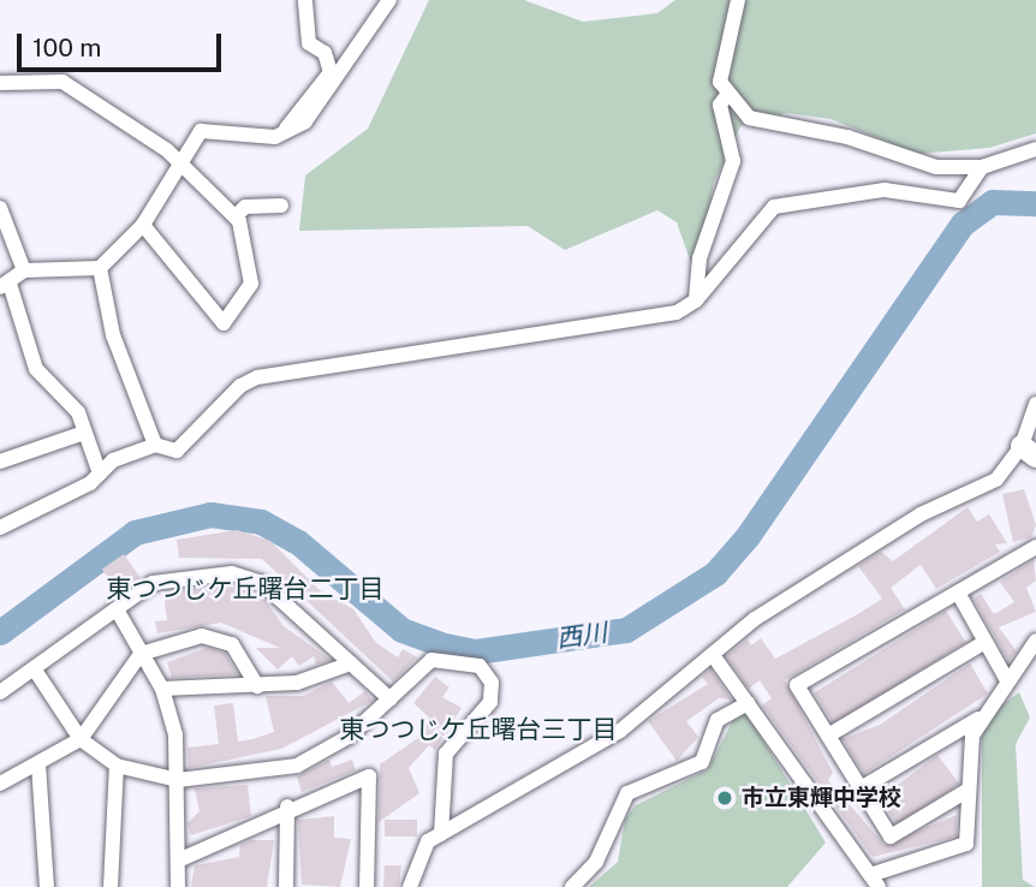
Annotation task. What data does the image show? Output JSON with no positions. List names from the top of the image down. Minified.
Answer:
{"districts":["東つつじケ丘曙台二丁目","東つつじケ丘曙台三丁目"],"water":["西川"],"places":["市立東輝中学校"],"scale_bar":"100 m"}
